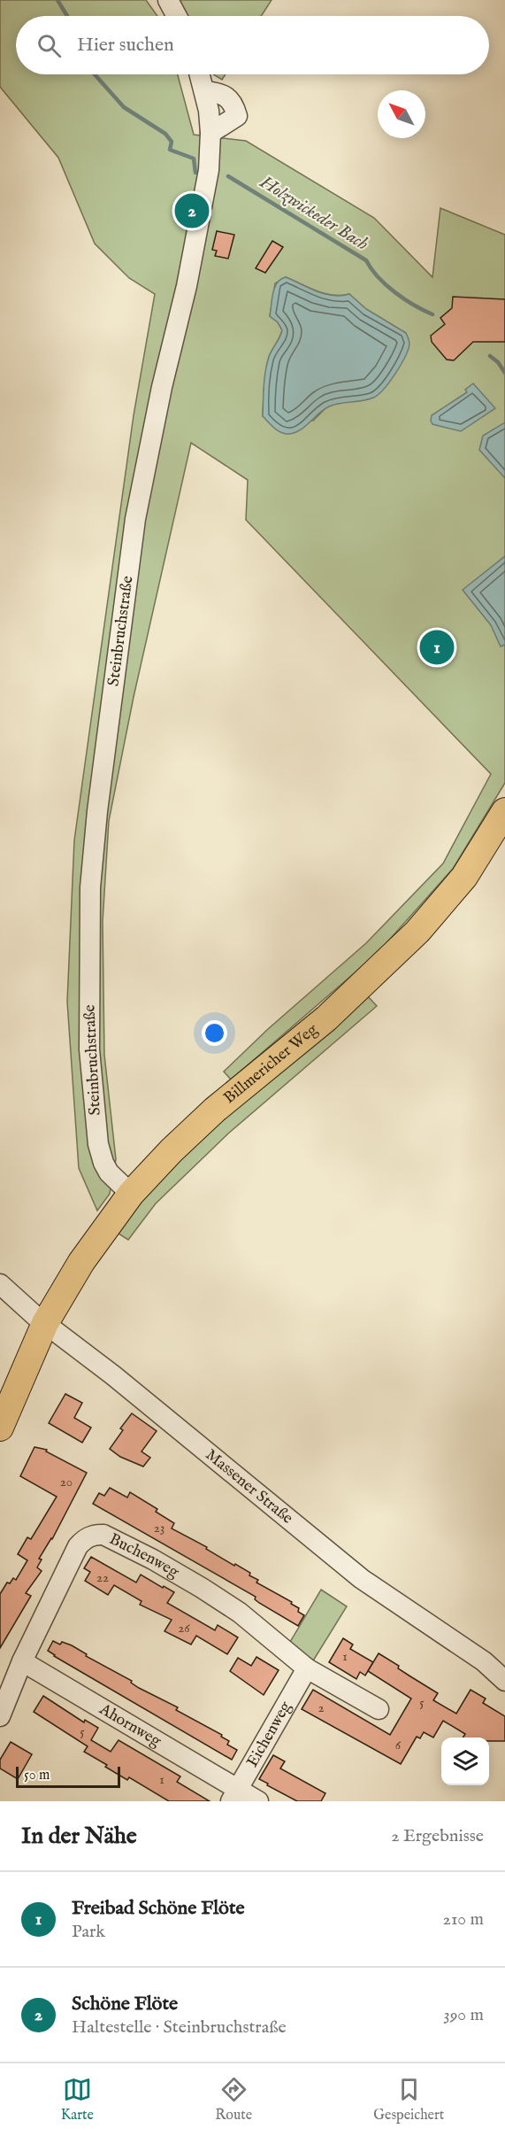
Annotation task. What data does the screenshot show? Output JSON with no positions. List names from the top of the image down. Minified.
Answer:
{"streets":{"main road":["Billmericher Weg"],"street":["Steinbruchstraße","Massener Straße","Buchenweg","Ahornweg","Eichenweg"]},"crossings":[["Steinbruchstraße","Billmericher Weg"],["Billmericher Weg","Massener Straße"],["Buchenweg","Ahornweg"],["Buchenweg","Eichenweg"],["Ahornweg","Eichenweg"]],"water":["Holzwickeder Bach"],"house_numbers":["20","23","22","26","1","5","2","5","6","1"],"scale_bar":"50 m","north":"top left","page":{"search":"Hier suchen","pins":["2","1"],"scale":"50 m","heading":["In der Nähe","2 Ergebnisse"],"list":[{"mark":"1","name":"Freibad Schöne Flöte","note":"Park","value":"210 m"},{"mark":"2","name":"Schöne Flöte","note":"Haltestelle · Steinbruchstraße","value":"390 m"}],"nav":["Karte","Route","Gespeichert"]}}
